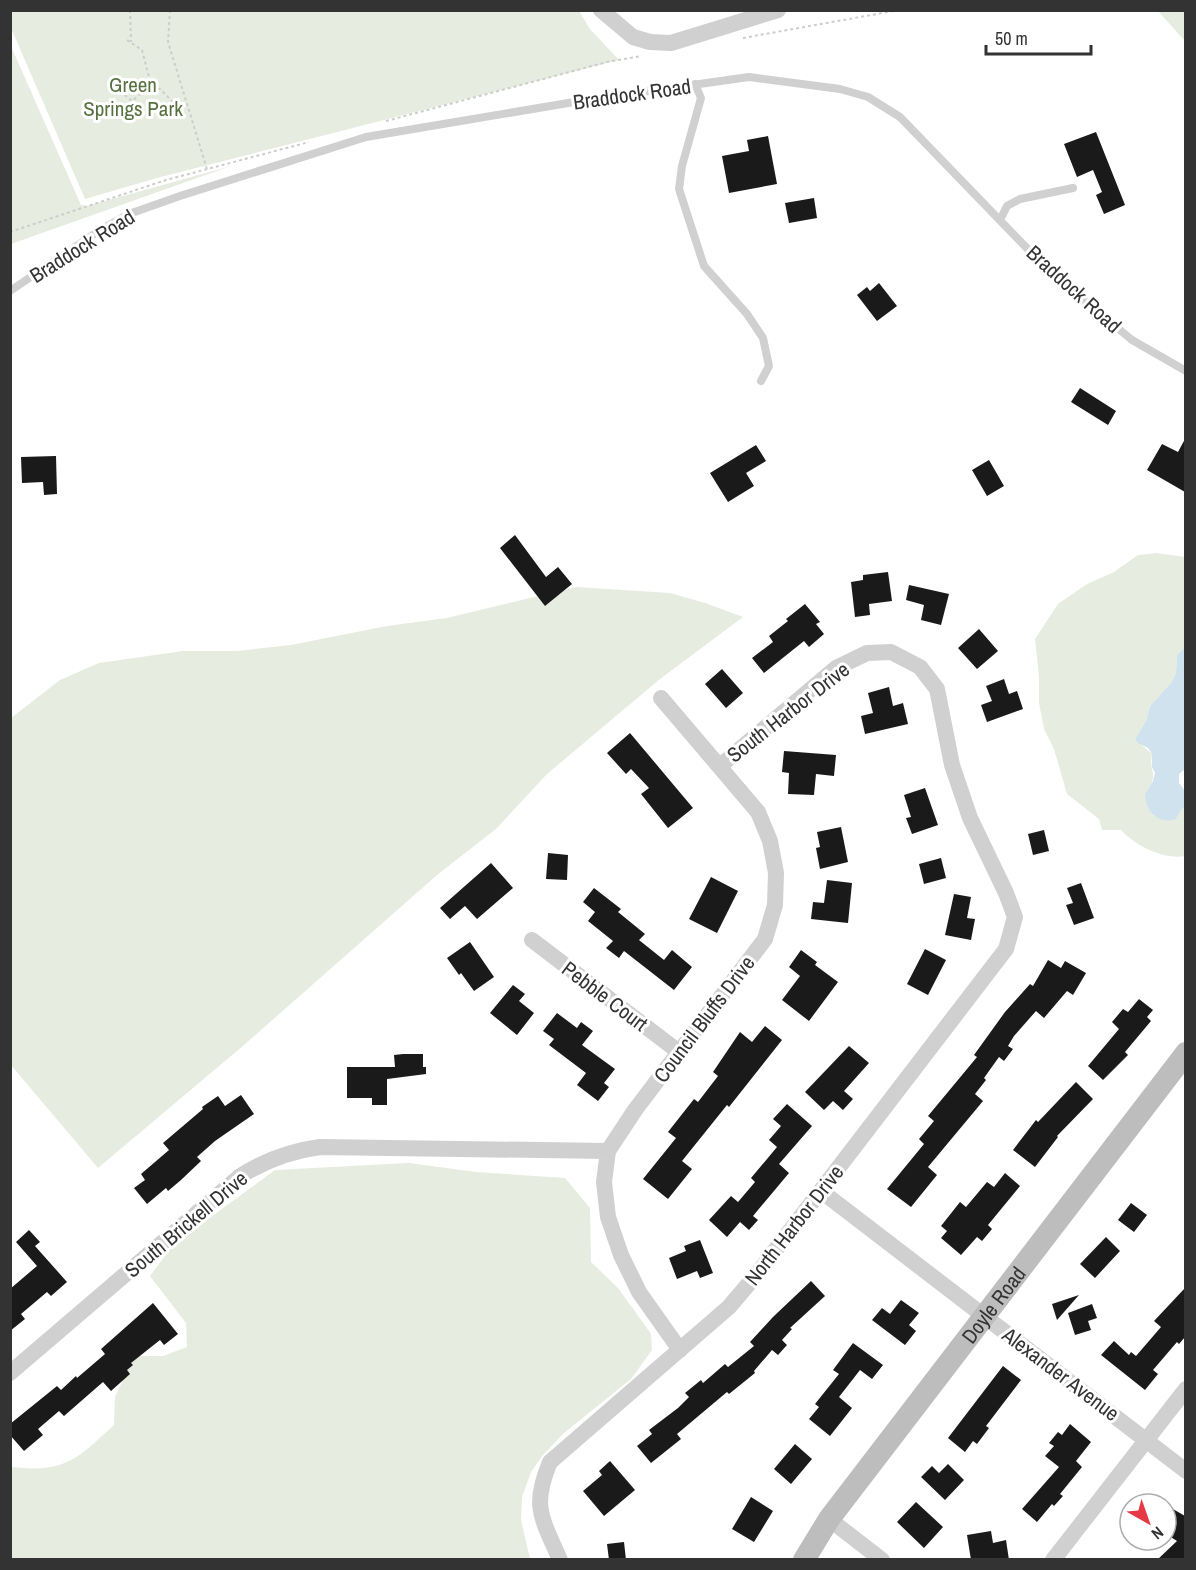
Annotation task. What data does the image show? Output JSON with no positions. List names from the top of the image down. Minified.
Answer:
{"streets":{"main road":["Doyle Road"],"street":["South Harbor Drive","Pebble Court","Council Bluffs Drive","South Brickell Drive","North Harbor Drive","Alexander Avenue"],"lane":["Braddock Road"]},"crossings":[["South Harbor Drive","Council Bluffs Drive"],["South Harbor Drive","North Harbor Drive"],["Pebble Court","Council Bluffs Drive"],["Council Bluffs Drive","South Brickell Drive"],["Council Bluffs Drive","North Harbor Drive"],["North Harbor Drive","Alexander Avenue"],["Doyle Road","Alexander Avenue"]],"parks":["Green Springs Park"],"scale_bar":"50 m","north":"bottom right"}
